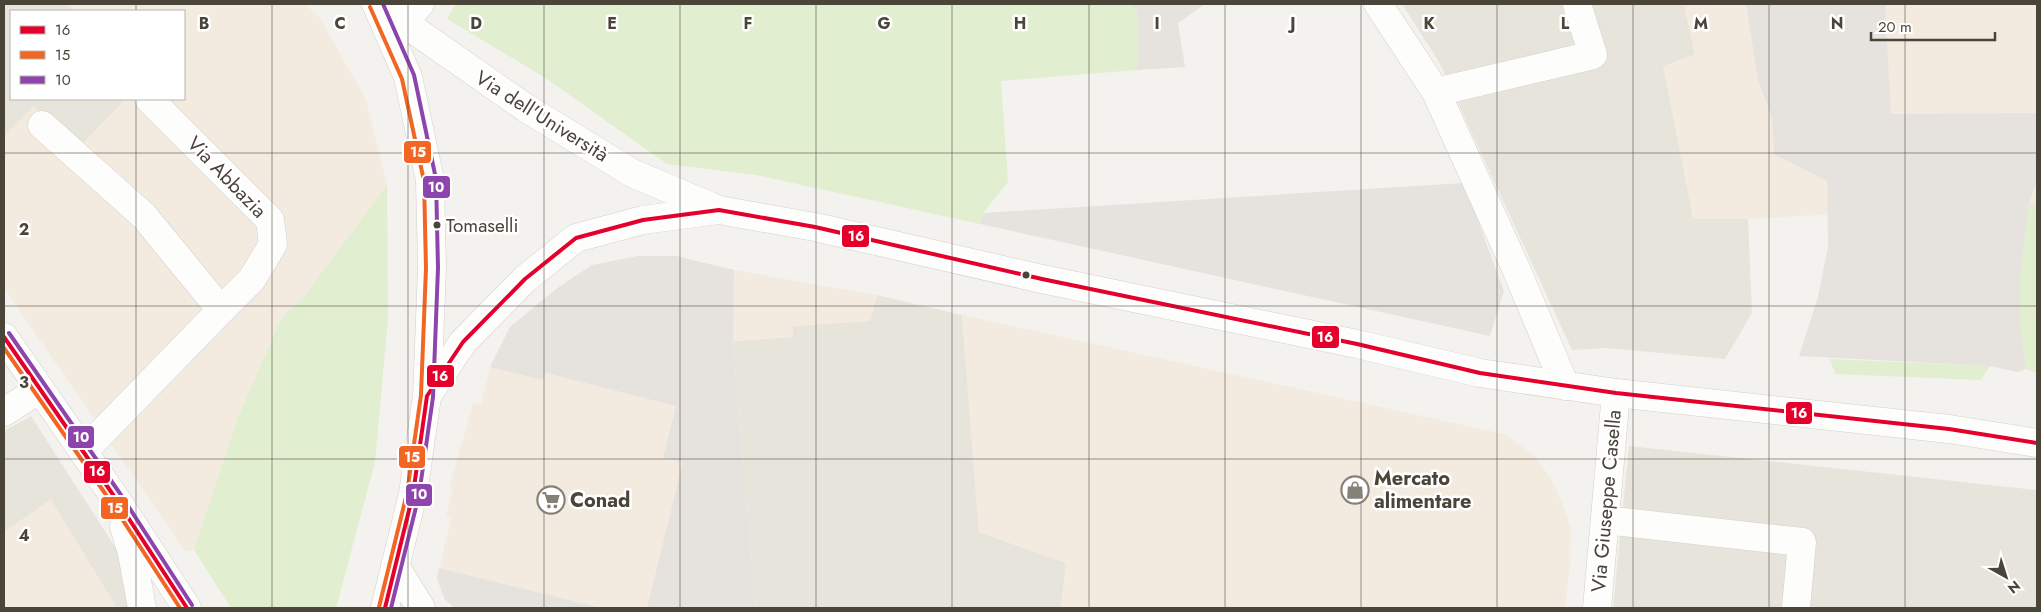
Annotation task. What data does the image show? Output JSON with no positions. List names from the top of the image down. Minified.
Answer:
{"streets":{"street":["Via dell'Università","Via Abbazia","Via Giuseppe Casella"]},"crossings":[["Via dell'Università","Via Giuseppe Casella"]],"places":{"other":["Tomaselli"],"shop":["Mercato alimentare"],"supermarket":["Conad"]},"lines":["transit line 10","transit line 15","transit line 16"],"legend":["16","15","10"],"scale_bar":"20 m","north":"bottom right","grid":{"columns":["B","C","D","E","F","G","H","I","J","K","L","M","N"],"rows":["2","3","4"]}}
